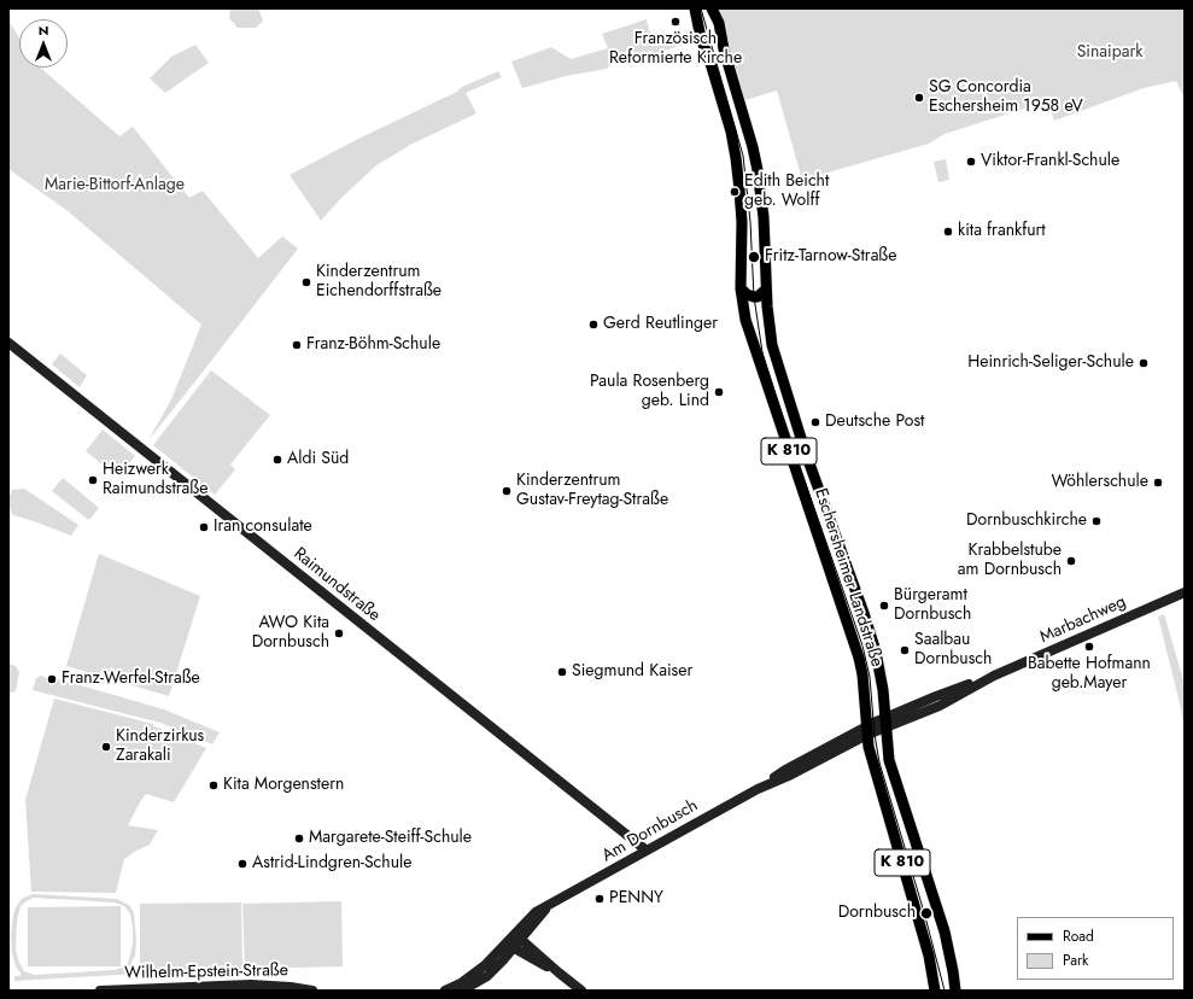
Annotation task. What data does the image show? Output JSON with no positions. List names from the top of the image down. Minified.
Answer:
{"streets":{"main road":["K 810","Eschersheimer Landstraße","Raimundstraße","Marbachweg","Am Dornbusch","Wilhelm-Epstein-Straße"]},"crossings":[["Eschersheimer Landstraße","Marbachweg"],["Eschersheimer Landstraße","Am Dornbusch"],["Raimundstraße","Am Dornbusch"],["Marbachweg","Am Dornbusch"]],"parks":["Sinaipark","Marie-Bittorf-Anlage"],"places":["Französisch Reformierte Kirche","SG Concordia Eschersheim 1958 eV","Viktor-Frankl-Schule","Edith Beicht geb. Wolff","kita frankfurt","Fritz-Tarnow-Straße","Kinderzentrum Eichendorffstraße","Gerd Reutlinger","Franz-Böhm-Schule","Heinrich-Seliger-Schule","Paula Rosenberg geb. Lind","Deutsche Post","Aldi Süd","Heizwerk Raimundstraße","Wöhlerschule","Kinderzentrum Gustav-Freytag-Straße","Dornbuschkirche","Iran consulate","Krabbelstube am Dornbusch","Bürgeramt Dornbusch","AWO Kita Dornbusch","Babette Hofmann geb.Mayer","Saalbau Dornbusch","Siegmund Kaiser","Franz-Werfel-Straße","Kinderzirkus Zarakali","Kita Morgenstern","Margarete-Steiff-Schule","Astrid-Lindgren-Schule","PENNY","Dornbusch"],"legend":["Road","Park"],"north":"top"}
